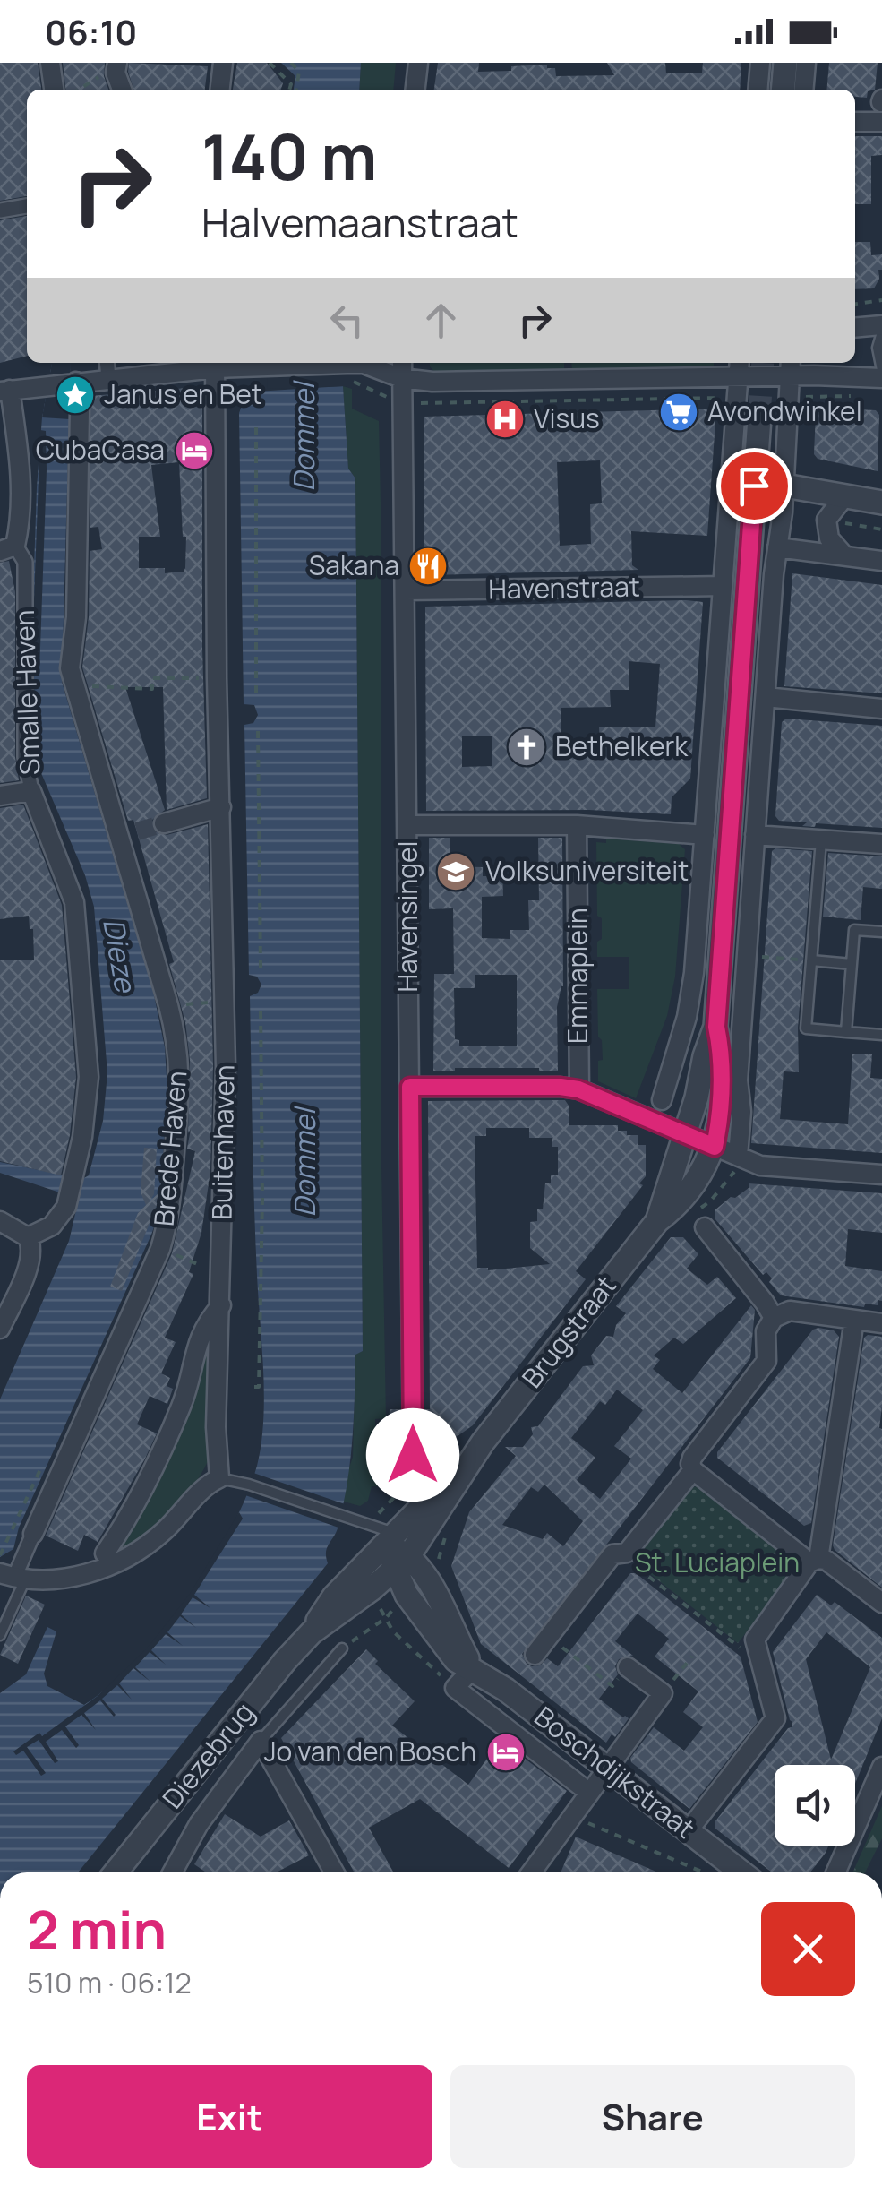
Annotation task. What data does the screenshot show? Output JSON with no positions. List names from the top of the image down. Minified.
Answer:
{"streets":{"street":["Havenstraat","Smalle Haven","Havensingel","Emmaplein","Buitenhaven","Brede Haven","Brugstraat","Diezebrug","Boschdijkstraat"]},"crossings":[["Havenstraat","Havensingel"],["Brugstraat","Diezebrug"],["Brugstraat","Boschdijkstraat"]],"water":["Dommel","Dieze"],"parks":["St. Luciaplein"],"places":{"place":["Janus en Bet"],"supermarket":["Avondwinkel"],"hospital":["Visus"],"hotel":["CubaCasa","Jo van den Bosch"],"restaurant":["Sakana"],"church":["Bethelkerk"],"school or university":["Volksuniversiteit"]},"page":{"status":"06:10","turn":["140 m","Halvemaanstraat"],"heading":["2 min","510 m · 06:12"],"buttons":["Exit","Share"]}}
